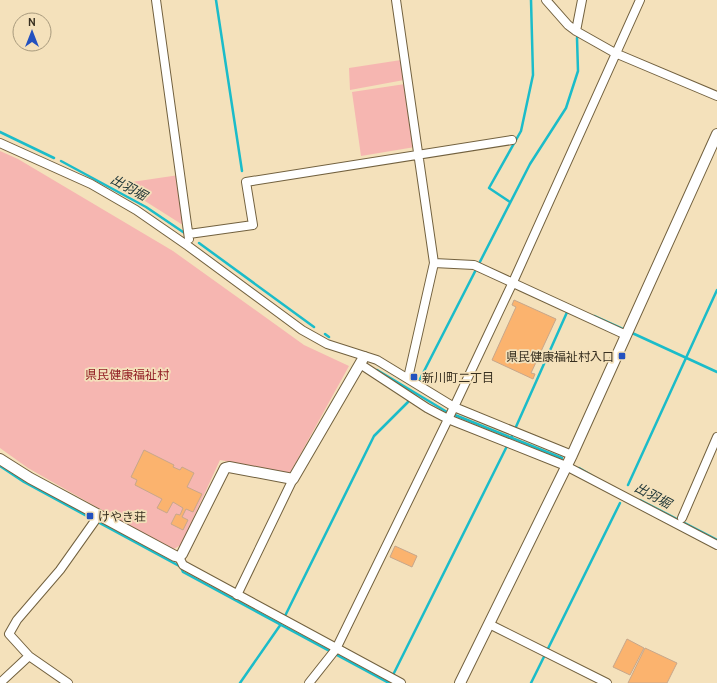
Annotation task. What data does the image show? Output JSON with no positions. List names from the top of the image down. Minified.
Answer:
{"water":["出羽堀"],"parks":["県民健康福祉村"],"places":{"transit":["県民健康福祉村入口","新川町二丁目","けやき荘"]},"north":"top"}
